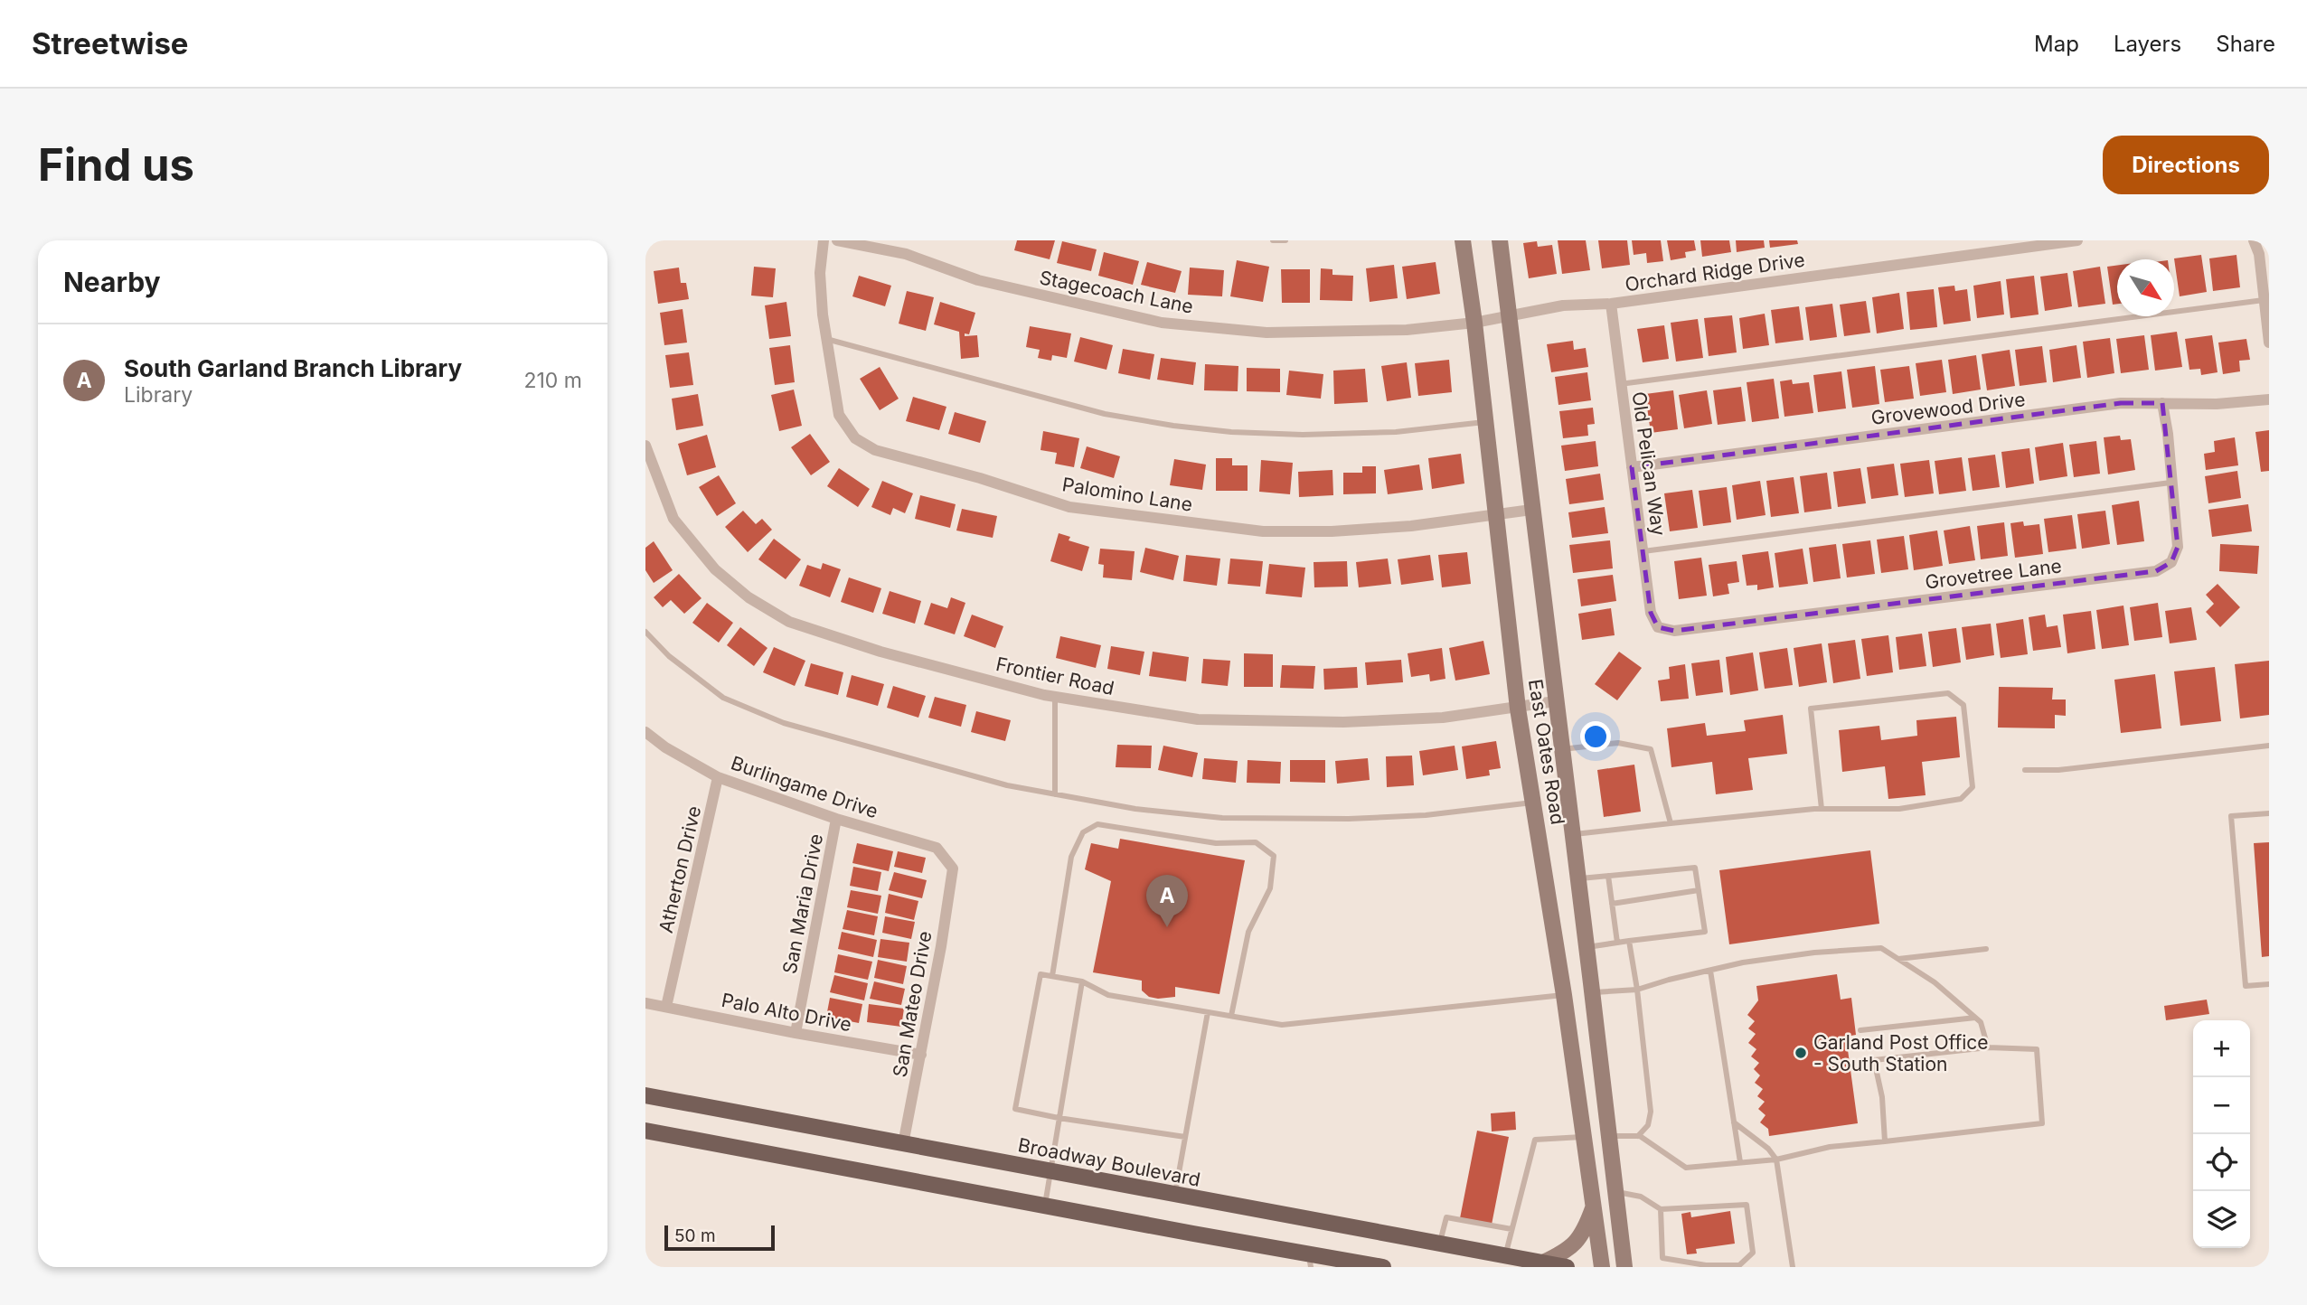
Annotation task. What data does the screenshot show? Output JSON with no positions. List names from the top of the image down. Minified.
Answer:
{"streets":{"main road":["East Oates Road","Broadway Boulevard"],"street":["Orchard Ridge Drive","Stagecoach Lane","Grovewood Drive","Old Pelican Way","Palomino Lane","Grovetree Lane","Frontier Road","Burlingame Drive","Atherton Drive","San Maria Drive","San Mateo Drive","Palo Alto Drive"]},"crossings":[["Orchard Ridge Drive","Stagecoach Lane"],["Orchard Ridge Drive","Old Pelican Way"],["Orchard Ridge Drive","East Oates Road"],["Stagecoach Lane","East Oates Road"],["Grovewood Drive","Old Pelican Way"],["Grovewood Drive","Grovetree Lane"],["Old Pelican Way","Grovetree Lane"],["Palomino Lane","East Oates Road"],["Frontier Road","East Oates Road"],["Burlingame Drive","Atherton Drive"],["Burlingame Drive","San Maria Drive"],["Burlingame Drive","San Mateo Drive"],["Atherton Drive","Palo Alto Drive"],["San Maria Drive","Palo Alto Drive"],["San Mateo Drive","Palo Alto Drive"],["San Mateo Drive","Broadway Boulevard"]],"places":["Garland Post Office - South Station"],"scale_bar":"50 m","north":"bottom right","page":{"header":"Streetwise","nav":["Map","Layers","Share"],"buttons":"Directions","title":"Find us","heading":"Nearby","list":[{"mark":"A","name":"South Garland Branch Library","note":"Library","value":"210 m"}],"pins":"A","map_buttons":["+","−"],"scale":"50 m"}}
